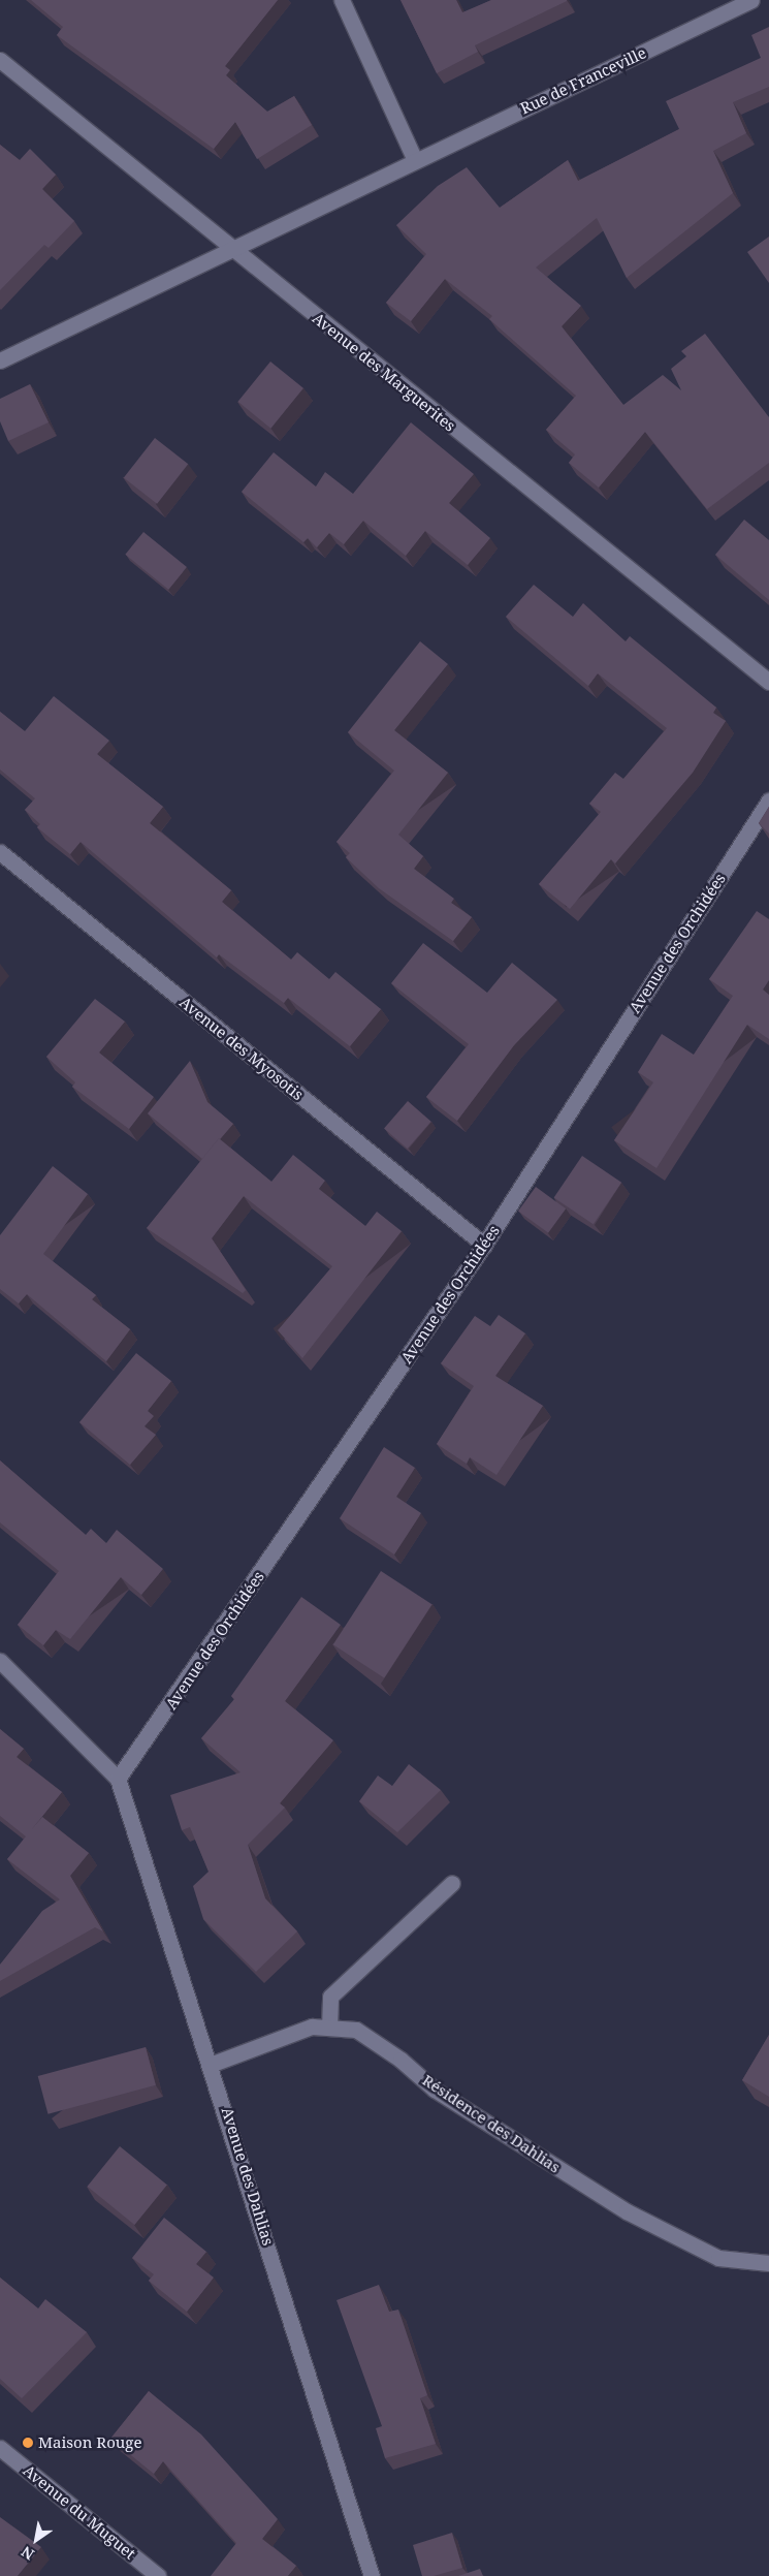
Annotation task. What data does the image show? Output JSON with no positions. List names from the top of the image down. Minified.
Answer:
{"streets":{"street":["Rue de Franceville","Avenue des Marguerites","Avenue des Orchidées","Avenue des Myosotis","Résidence des Dahlias","Avenue des Dahlias","Avenue du Muguet"]},"crossings":[["Rue de Franceville","Avenue des Marguerites"],["Avenue des Orchidées","Avenue des Myosotis"],["Avenue des Orchidées","Avenue des Dahlias"],["Résidence des Dahlias","Avenue des Dahlias"]],"places":["Maison Rouge"],"north":"bottom left"}
